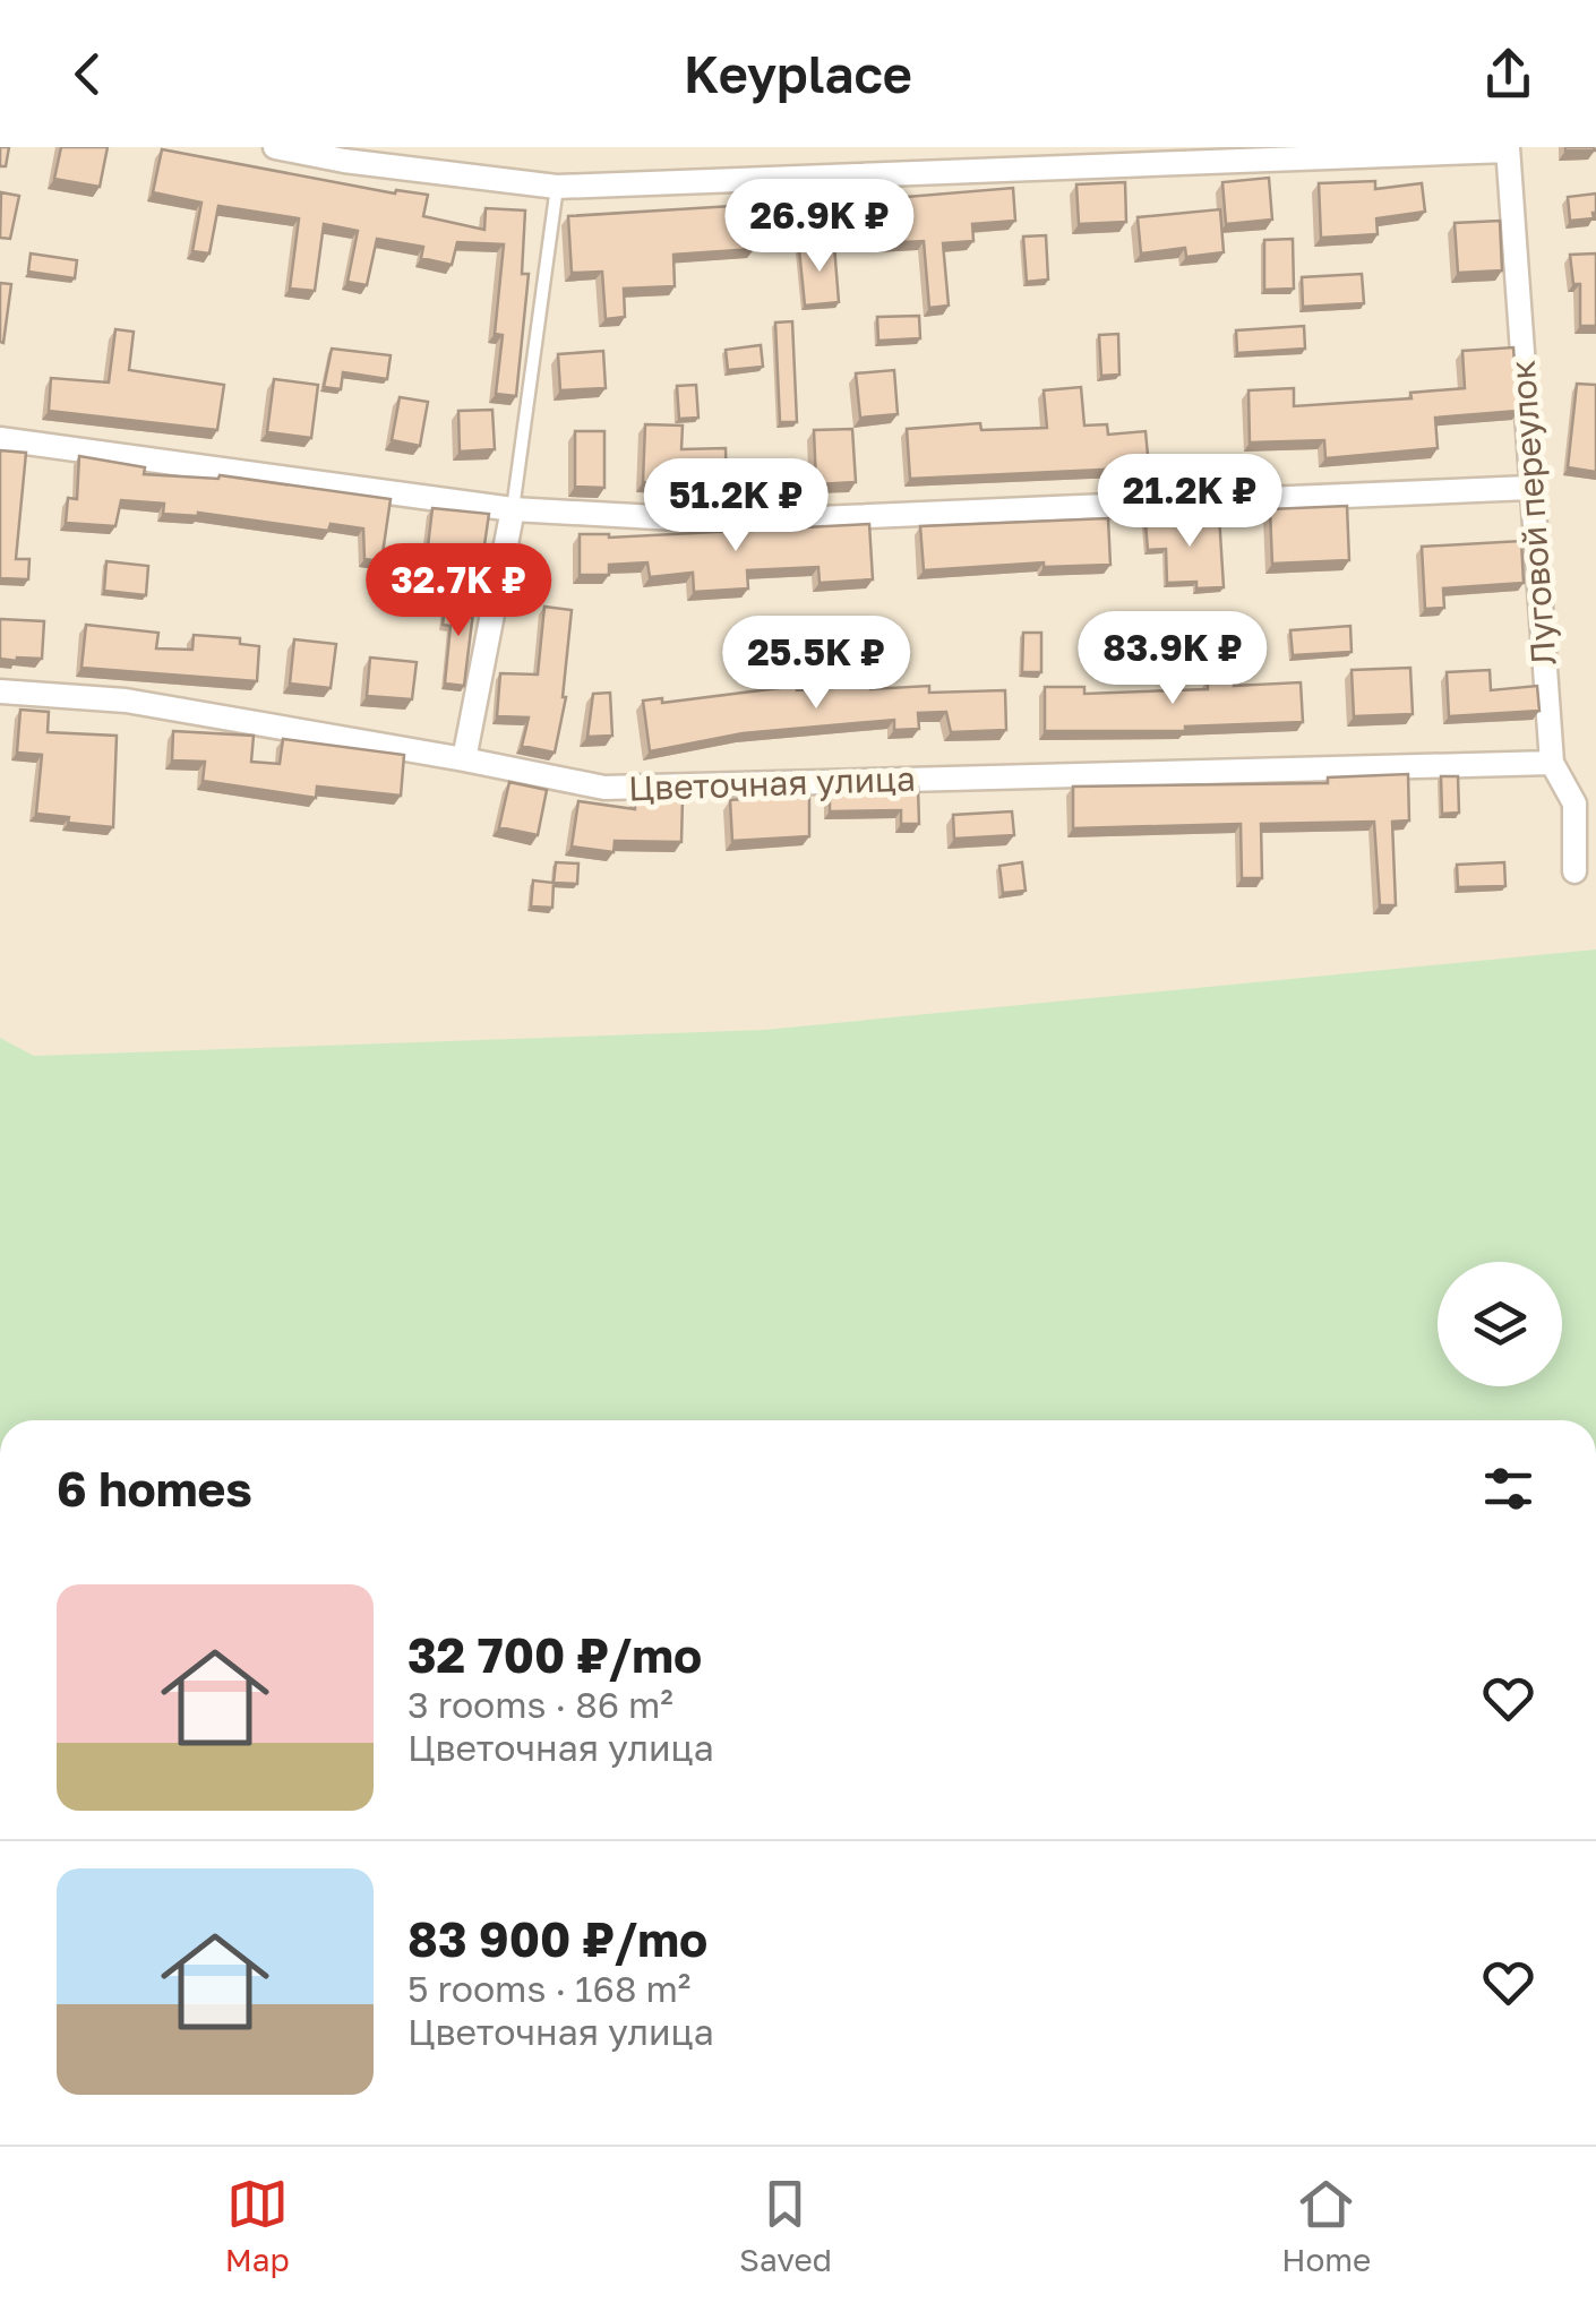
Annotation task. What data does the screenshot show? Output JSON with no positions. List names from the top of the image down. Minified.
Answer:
{"streets":{"street":["Луговой переулок","Цветочная улица"]},"crossings":[["Луговой переулок","Цветочная улица"]],"page":{"header":"Keyplace","price":["26.9K ₽","21.2K ₽","51.2K ₽","32.7K ₽","83.9K ₽","25.5K ₽"],"heading":"6 homes","list":[{"name":"32 700 ₽/mo","note":"3 rooms · 86 m² · Цветочная улица"},{"name":"83 900 ₽/mo","note":"5 rooms · 168 m² · Цветочная улица"}],"tabs":["Map","Saved","Home"]}}
